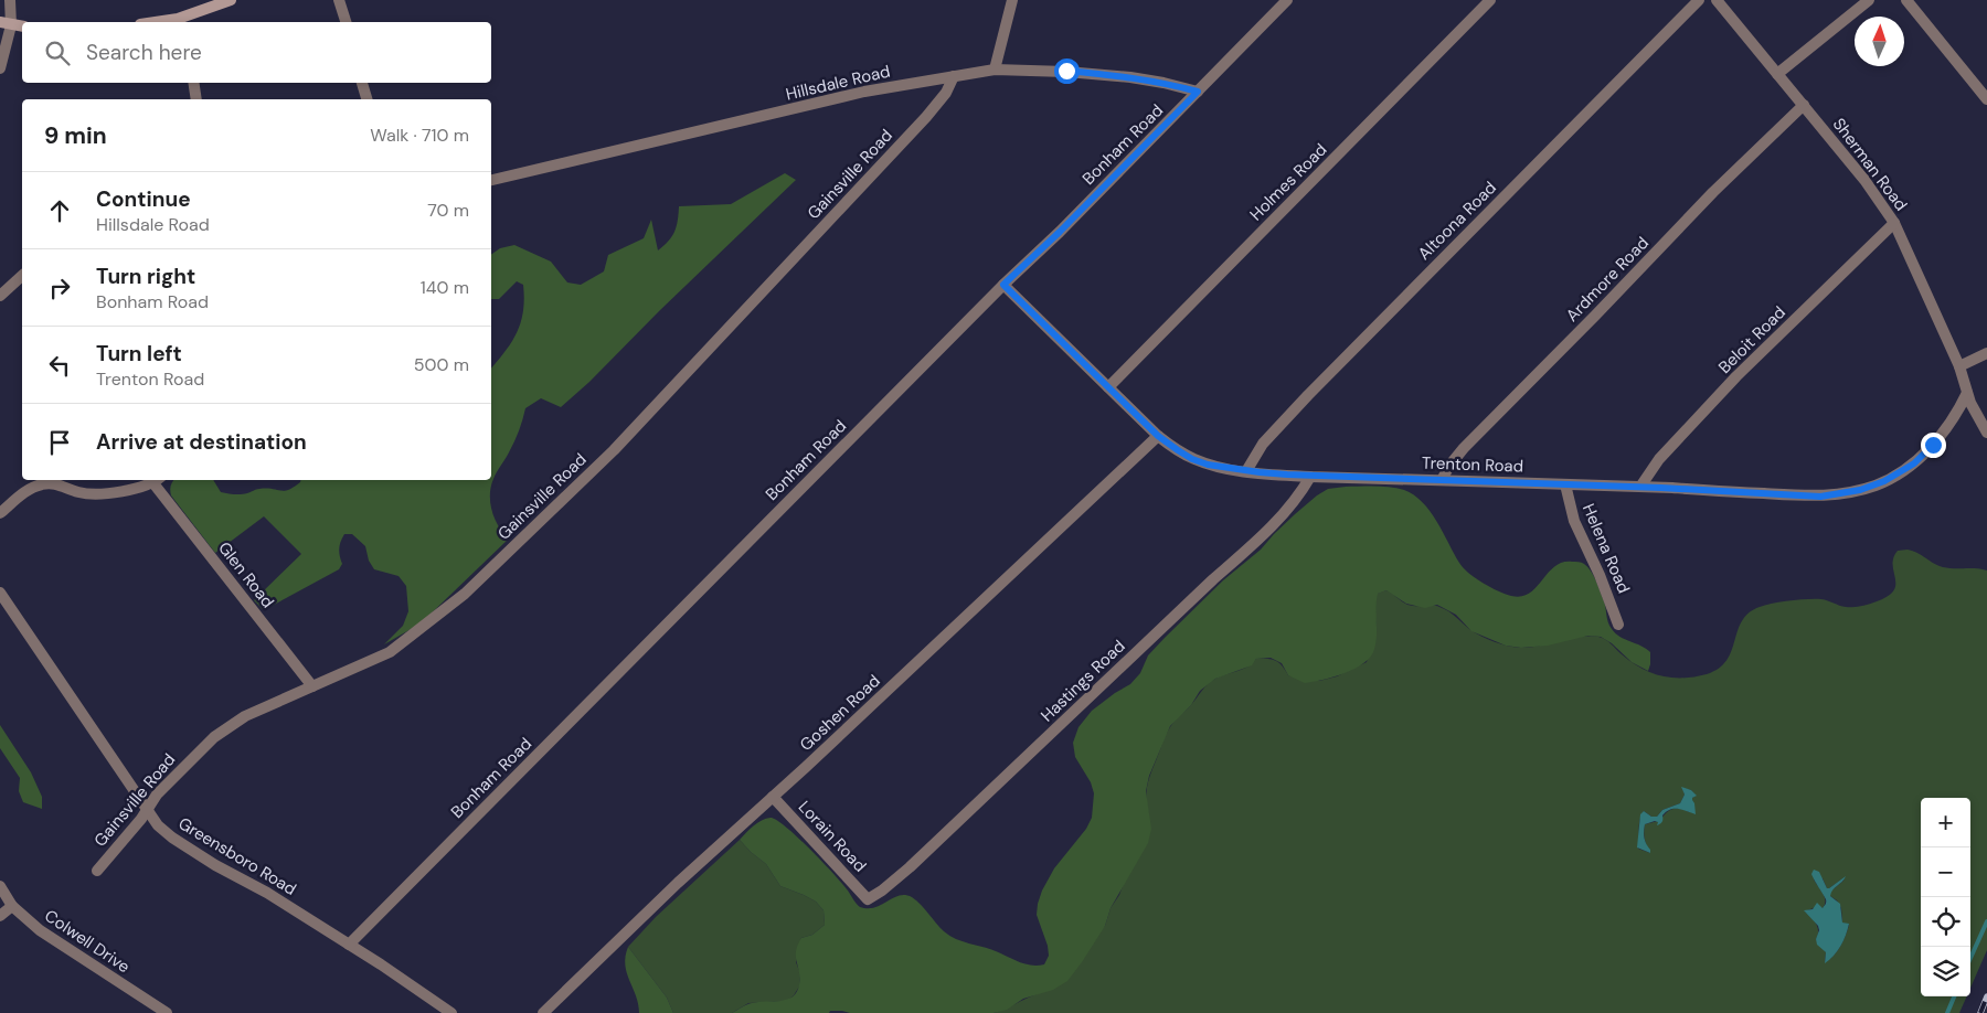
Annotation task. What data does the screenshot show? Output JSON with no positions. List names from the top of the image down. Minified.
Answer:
{"streets":{"street":["Hillsdale Road","Bonham Road","Sherman Road","Gainsville Road","Holmes Road","Altoona Road","Ardmore Road","Beloit Road","Trenton Road","Helena Road","Glen Road","Hastings Road","Goshen Road","Lorain Road","Greensboro Road","Colwell Drive"]},"crossings":[["Hillsdale Road","Bonham Road"],["Hillsdale Road","Gainsville Road"],["Bonham Road","Trenton Road"],["Bonham Road","Greensboro Road"],["Sherman Road","Ardmore Road"],["Sherman Road","Beloit Road"],["Sherman Road","Trenton Road"],["Gainsville Road","Glen Road"],["Gainsville Road","Greensboro Road"],["Holmes Road","Trenton Road"],["Altoona Road","Trenton Road"],["Ardmore Road","Trenton Road"],["Beloit Road","Trenton Road"],["Trenton Road","Helena Road"],["Trenton Road","Hastings Road"],["Trenton Road","Goshen Road"],["Hastings Road","Lorain Road"],["Goshen Road","Lorain Road"]],"north":"top","page":{"search":"Search here","heading":["9 min","Walk · 710 m"],"list":[["Continue","Hillsdale Road","70 m"],["Turn right","Bonham Road","140 m"],["Turn left","Trenton Road","500 m"],"Arrive at destination"],"map_buttons":["+","−"]}}
